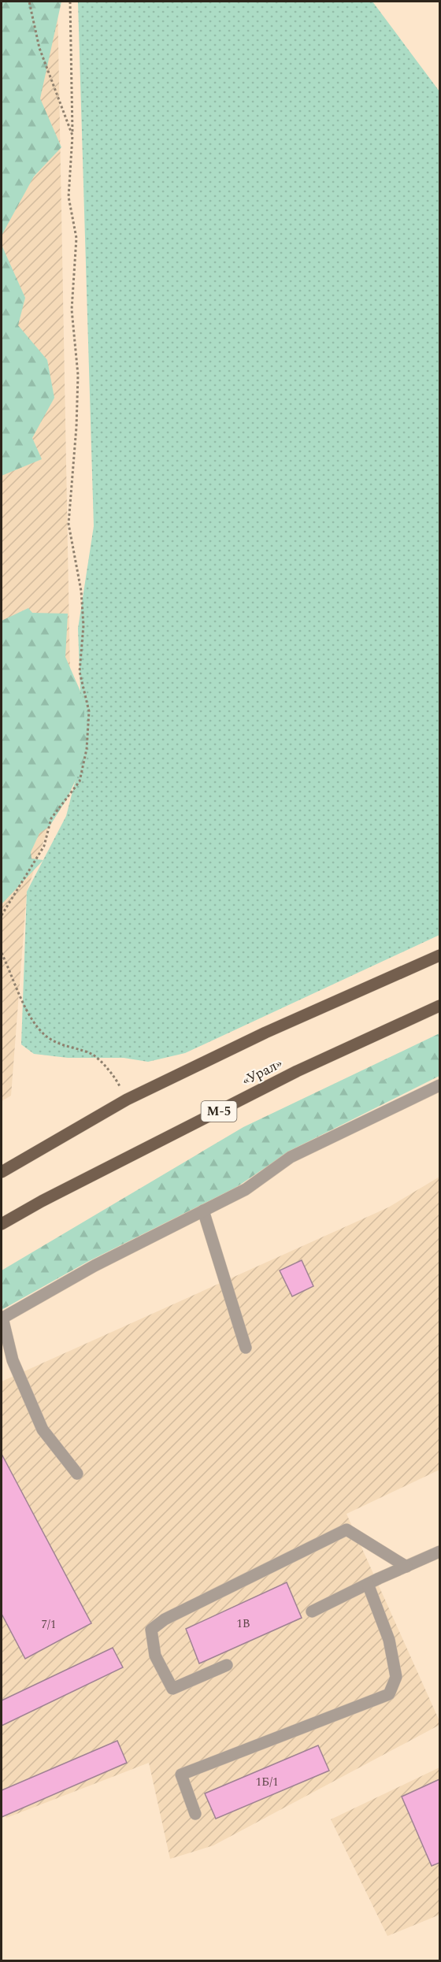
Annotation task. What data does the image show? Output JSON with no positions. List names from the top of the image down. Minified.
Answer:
{"streets":{"main road":["«Урал»","М-5"]},"house_numbers":["1В","7/1","1Б/1"]}
